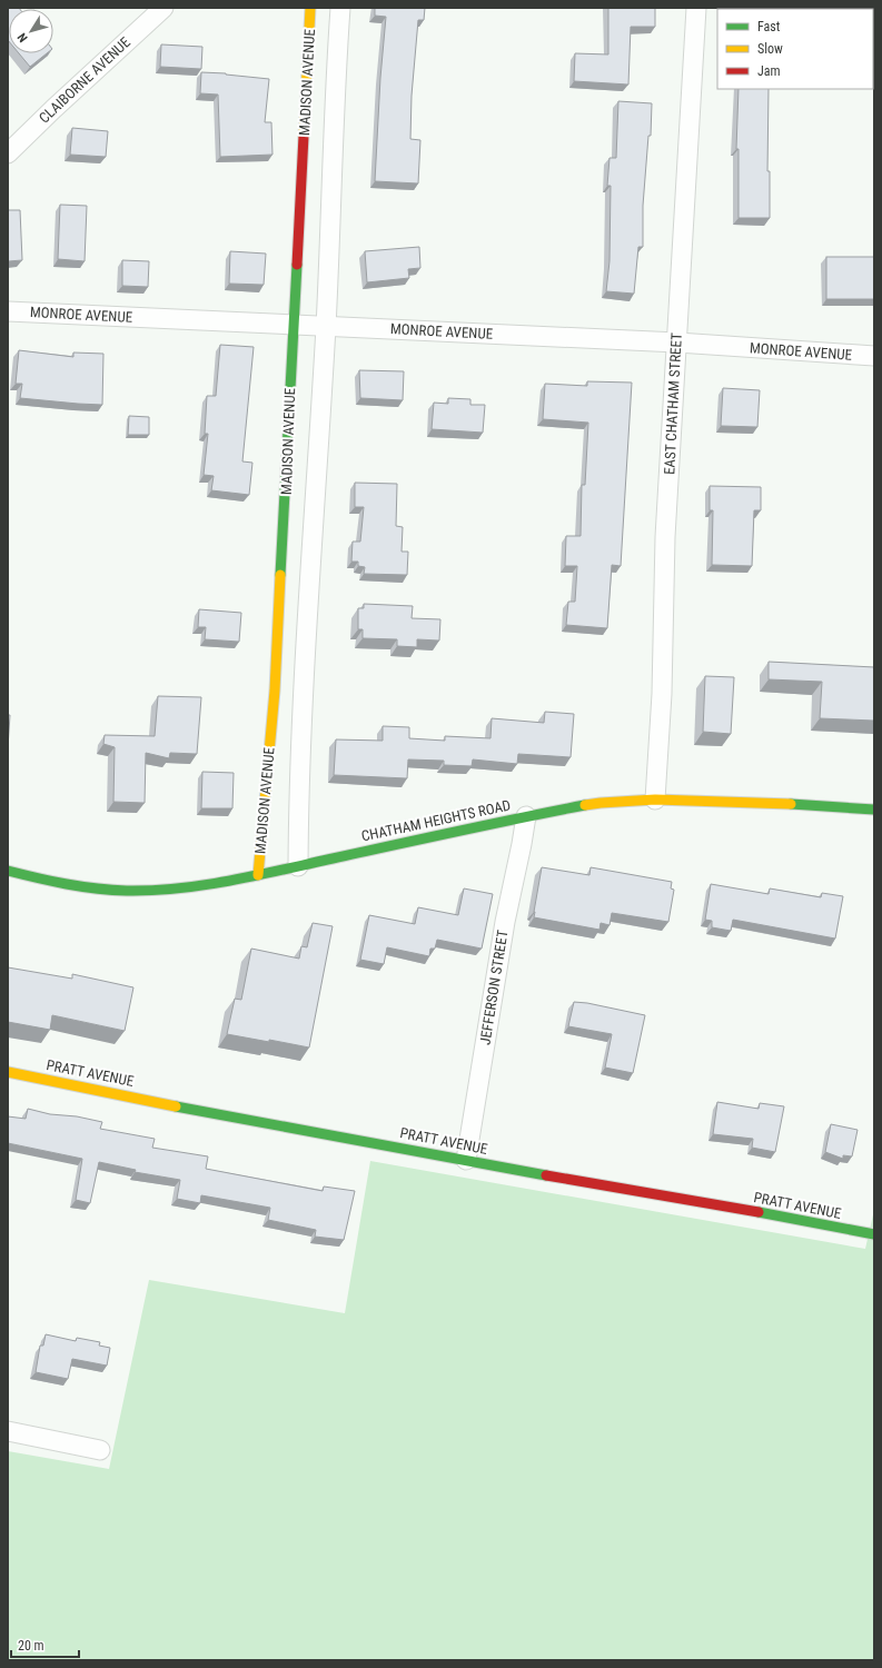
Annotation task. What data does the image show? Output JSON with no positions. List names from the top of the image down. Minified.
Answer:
{"streets":{"street":["CLAIBORNE AVENUE","MADISON AVENUE","MONROE AVENUE","EAST CHATHAM STREET","CHATHAM HEIGHTS ROAD","JEFFERSON STREET","PRATT AVENUE"]},"crossings":[["MADISON AVENUE","MONROE AVENUE"],["MADISON AVENUE","CHATHAM HEIGHTS ROAD"],["MONROE AVENUE","EAST CHATHAM STREET"],["EAST CHATHAM STREET","CHATHAM HEIGHTS ROAD"],["CHATHAM HEIGHTS ROAD","JEFFERSON STREET"],["JEFFERSON STREET","PRATT AVENUE"]],"legend":["Fast","Slow","Jam"],"scale_bar":"20 m","north":"bottom left"}
